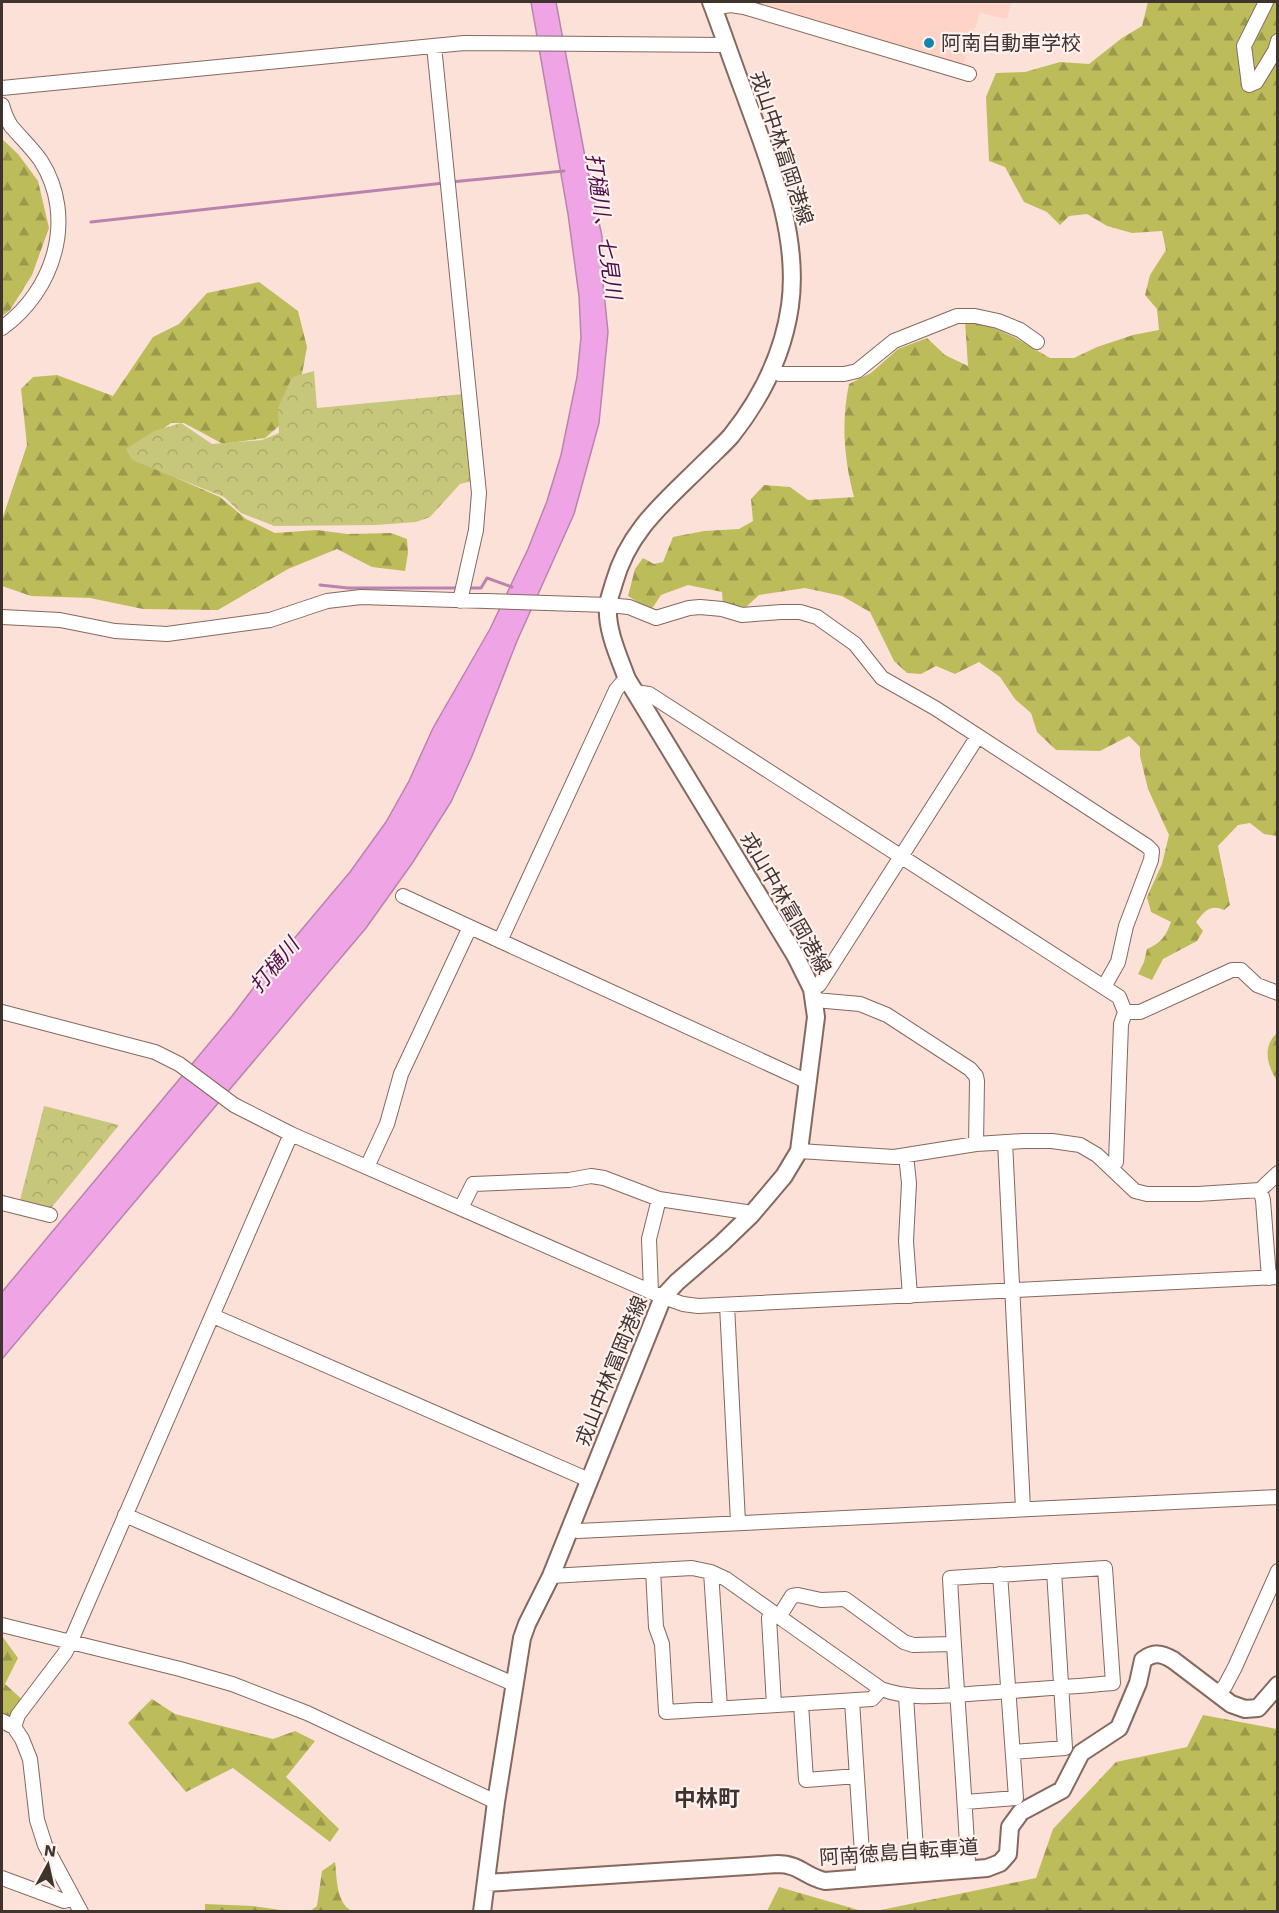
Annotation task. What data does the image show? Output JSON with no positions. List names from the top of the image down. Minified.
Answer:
{"streets":{"main road":["戎山中林富岡港線","阿南徳島自転車道"]},"crossings":[["戎山中林富岡港線","阿南徳島自転車道"]],"districts":["中林町"],"water":["打樋川、七見川","打樋川"],"places":["阿南自動車学校"],"north":"top"}
